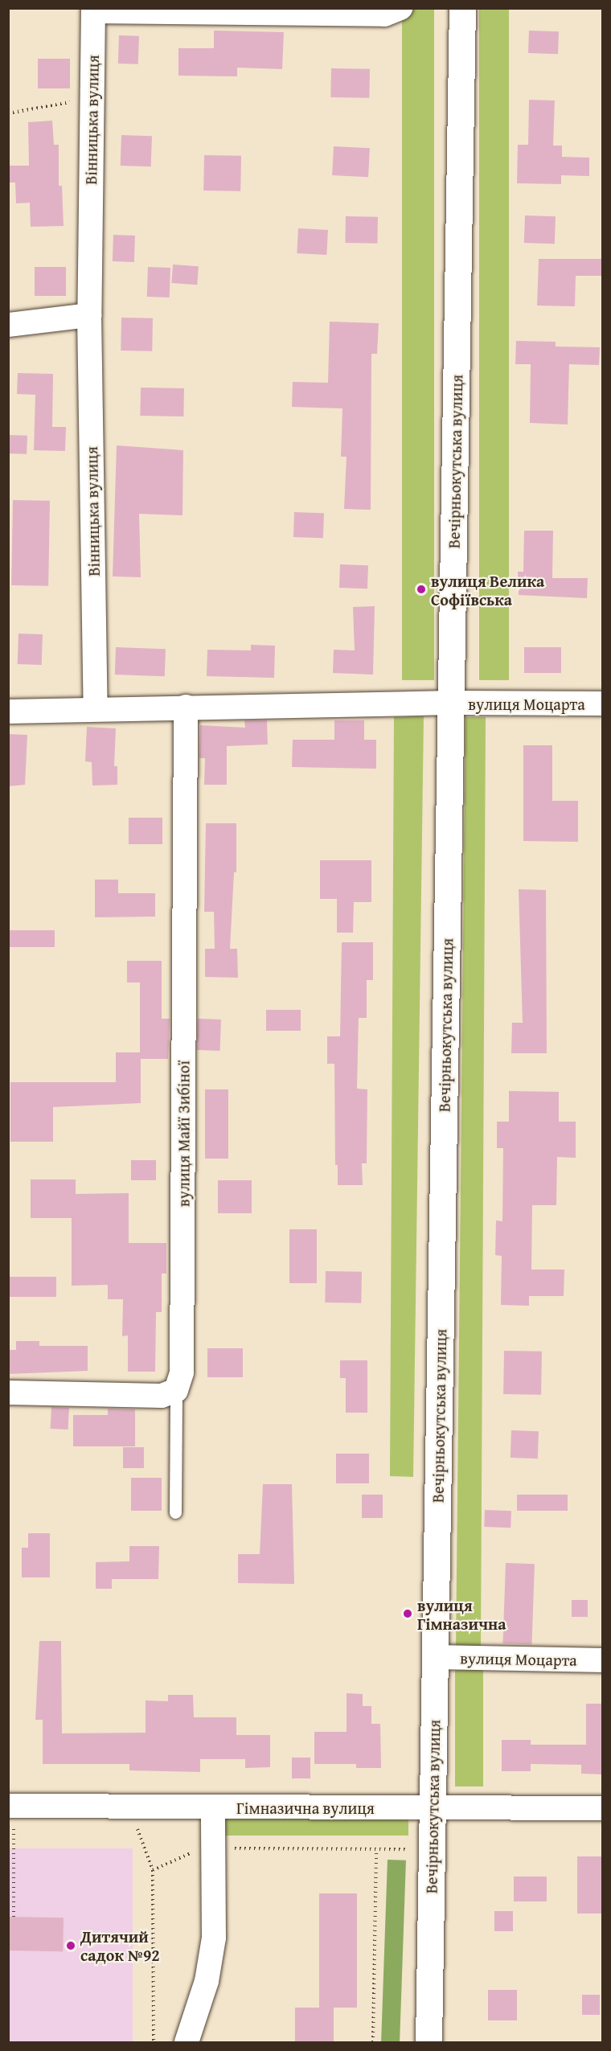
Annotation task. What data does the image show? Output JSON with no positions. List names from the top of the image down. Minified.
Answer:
{"streets":{"street":["Вінницька вулиця","Вечірньокутська вулиця","вулиця Моцарта","вулиця Майї Зибіної","Гімназична вулиця"]},"crossings":[["Вечірньокутська вулиця","вулиця Моцарта"],["Вечірньокутська вулиця","Гімназична вулиця"]],"places":["вулиця Велика Софіївська","вулиця Гімназична","Дитячий садок №92"]}
